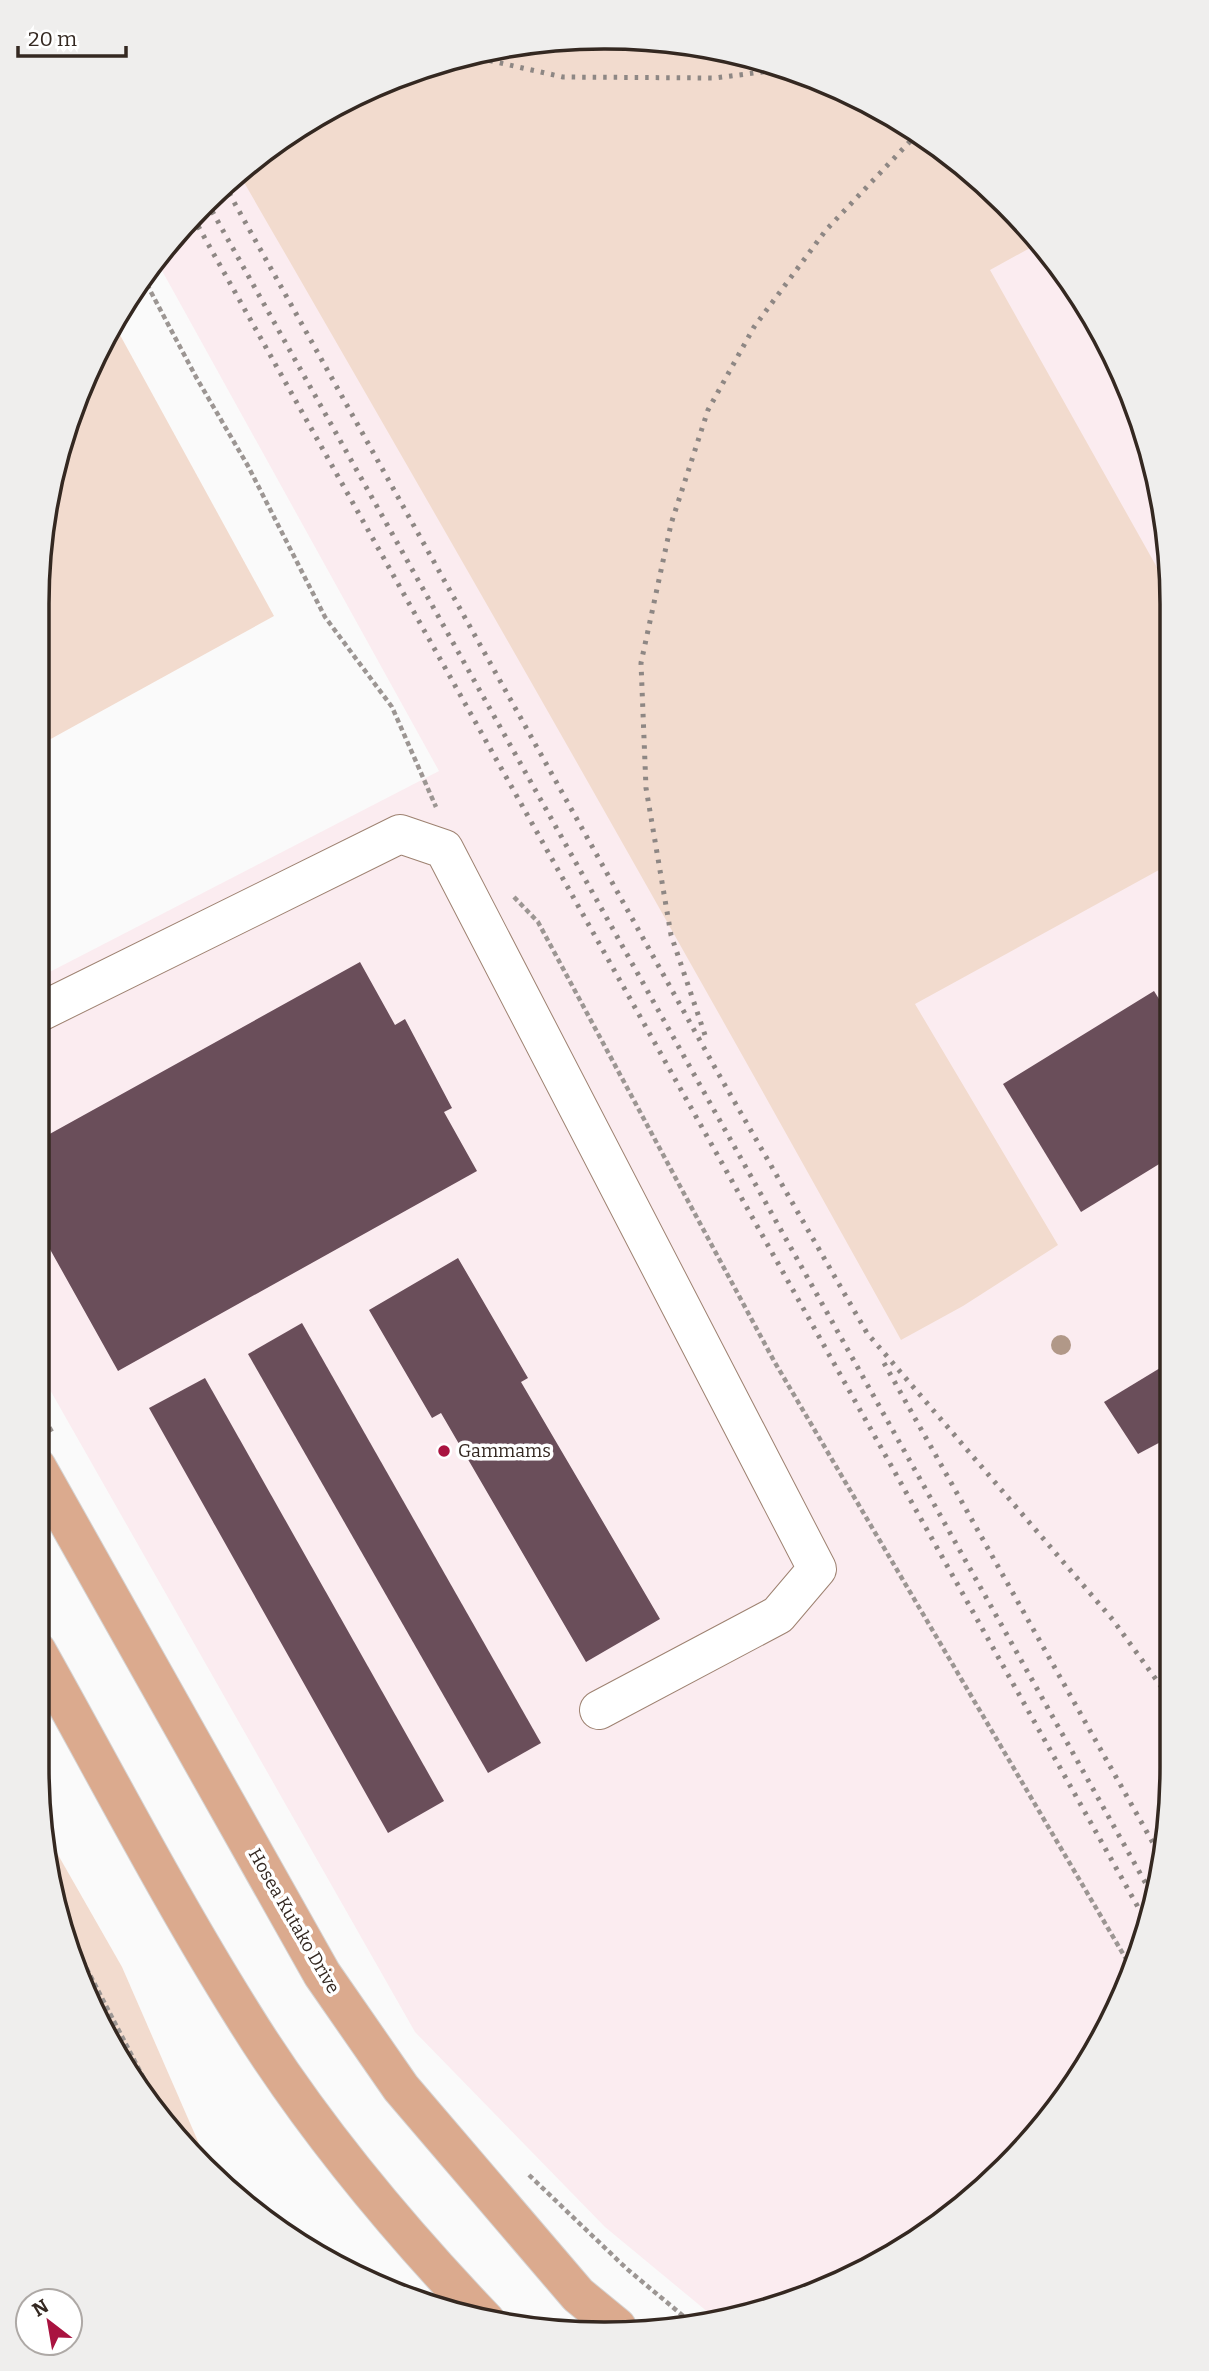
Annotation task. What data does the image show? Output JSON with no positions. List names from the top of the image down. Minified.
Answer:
{"streets":{"main road":["Hosea Kutako Drive"]},"places":["Gammams"],"scale_bar":"20 m","north":"top left"}
